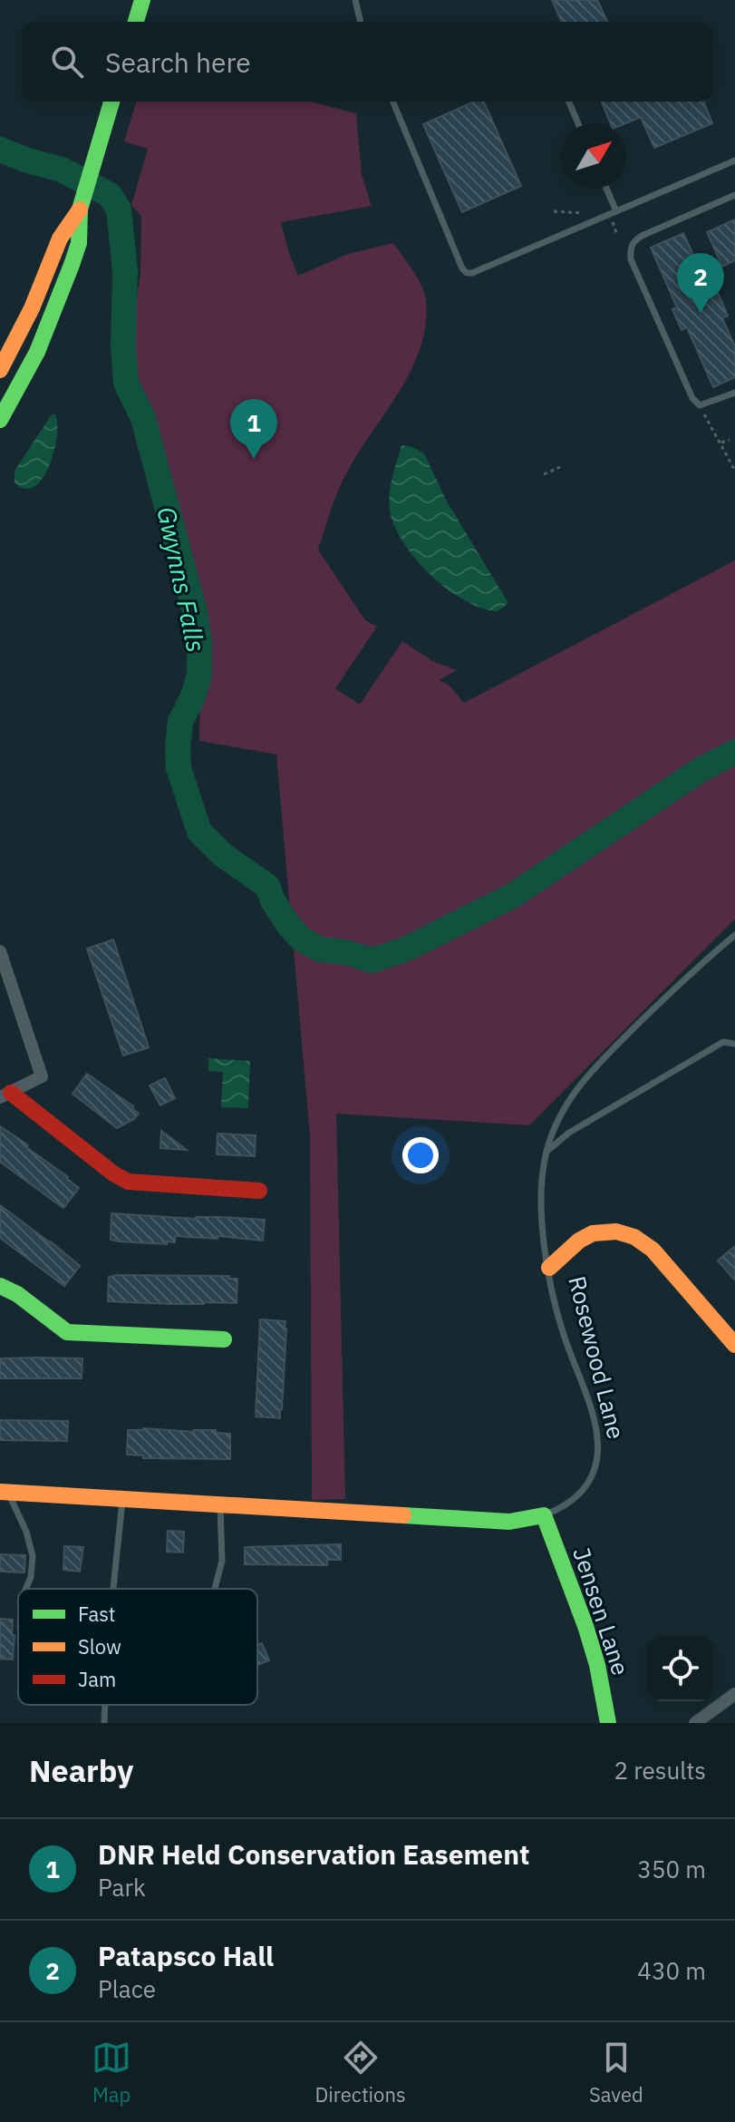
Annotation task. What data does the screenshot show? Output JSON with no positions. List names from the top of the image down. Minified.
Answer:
{"streets":{"street":["Rosewood Lane","Jensen Lane"]},"crossings":[["Rosewood Lane","Jensen Lane"]],"water":["Gwynns Falls"],"legend":["Fast","Slow","Jam"],"north":"top right","page":{"search":"Search here","pins":["2","1"],"heading":["Nearby","2 results"],"list":[{"mark":"1","name":"DNR Held Conservation Easement","note":"Park","value":"350 m"},{"mark":"2","name":"Patapsco Hall","note":"Place","value":"430 m"}],"nav":["Map","Directions","Saved"]}}
